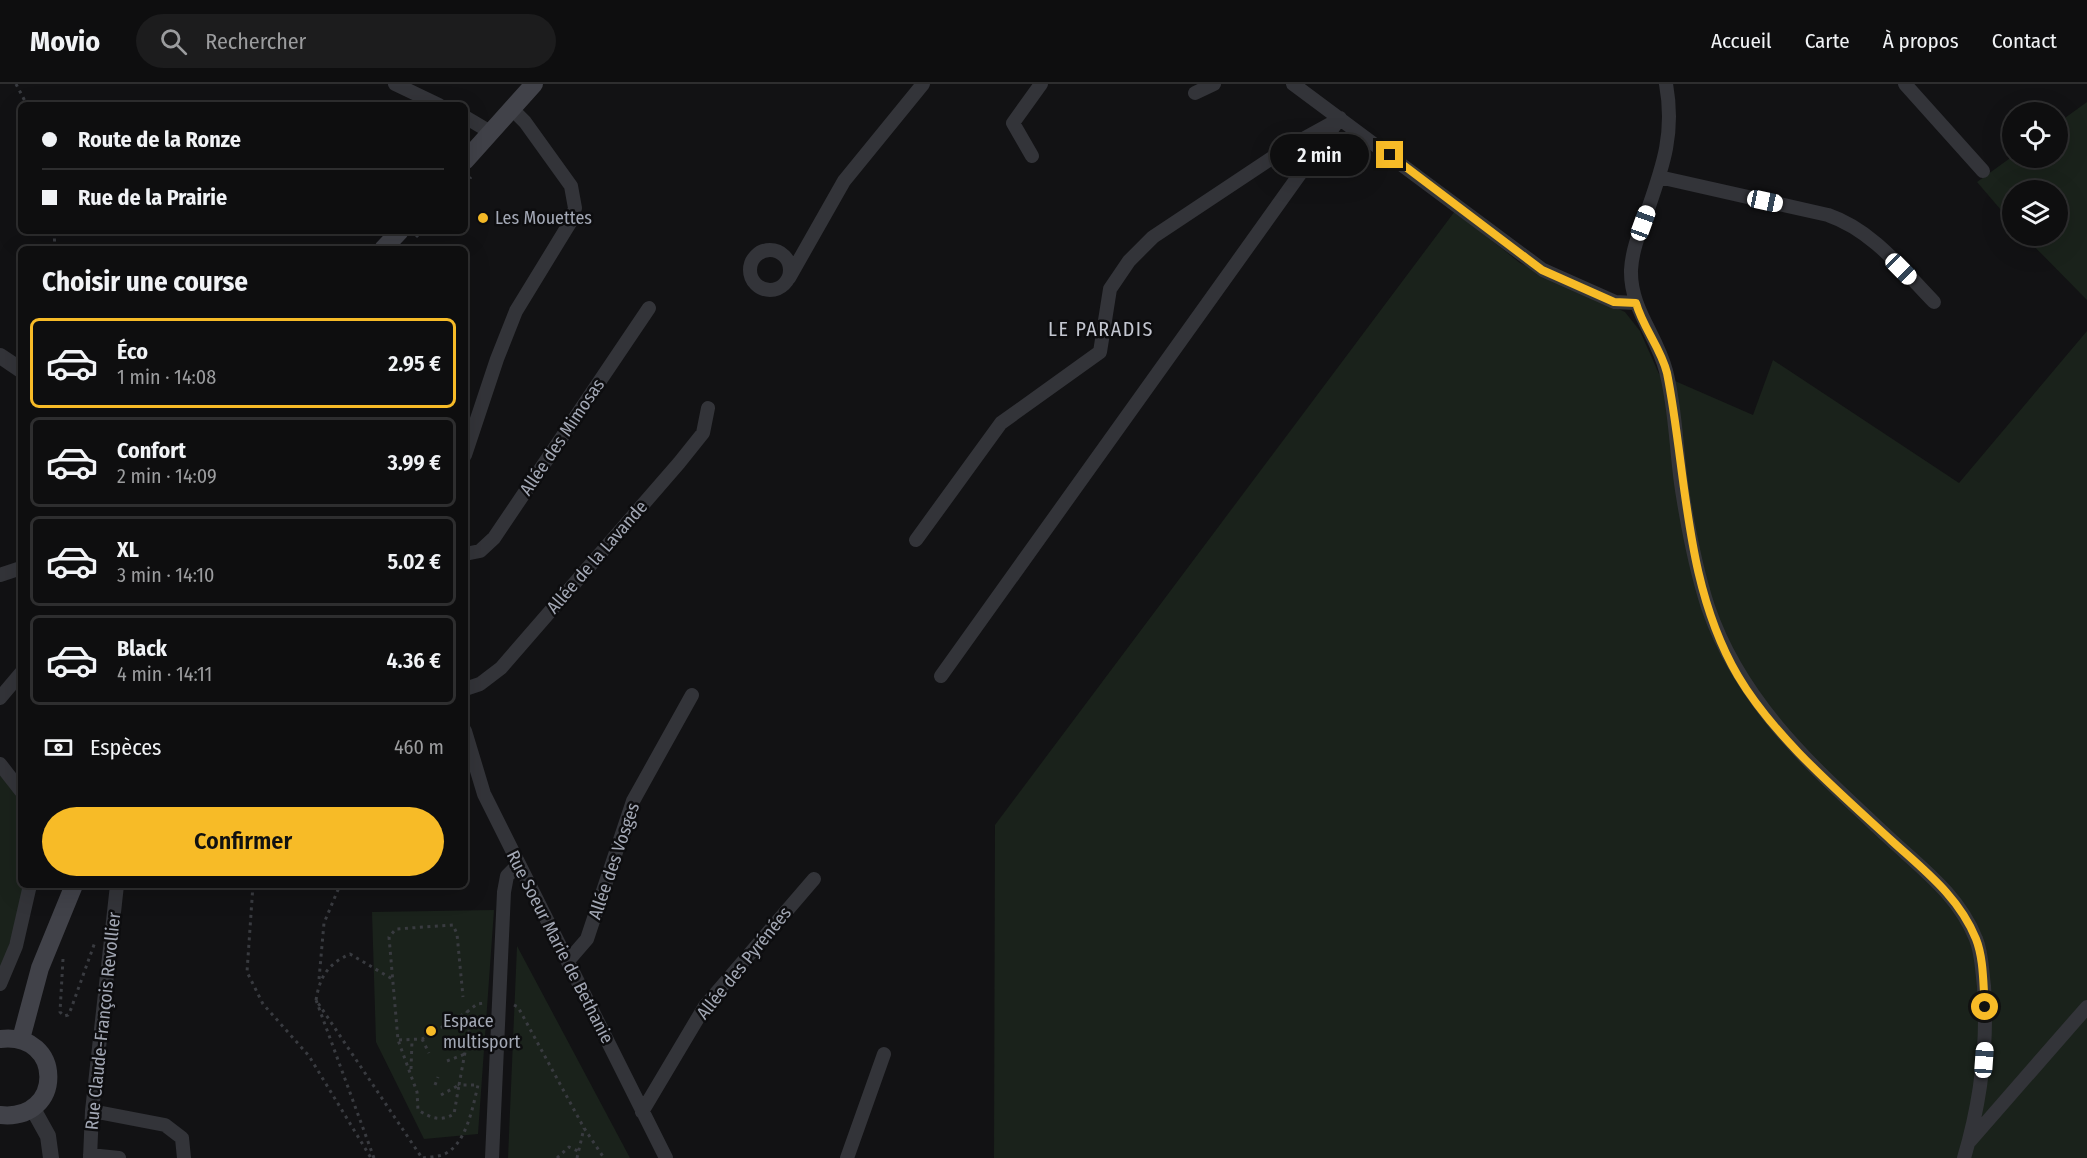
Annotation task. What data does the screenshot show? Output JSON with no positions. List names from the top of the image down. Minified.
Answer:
{"streets":{"street":["Allée des Mimosas","Allée de la Lavande","Allée des Vosges","Rue Soeur Marie de Bethanie","Allée des Pyrénées","Rue Claude-François Revollier"]},"crossings":[["Allée des Vosges","Rue Soeur Marie de Bethanie"],["Rue Soeur Marie de Bethanie","Allée des Pyrénées"]],"districts":["LE PARADIS"],"places":["Les Mouettes","Espace multisport"],"page":{"header":"Movio","search":"Rechercher","nav":["Accueil","Carte","À propos","Contact"],"banner":["Route de la Ronze","Rue de la Prairie"],"bubble":"2 min","heading":"Choisir une course","list":[{"name":"Éco","note":"1 min · 14:08","value":"2.95 €"},{"name":"Confort","note":"2 min · 14:09","value":"3.99 €"},{"name":"XL","note":"3 min · 14:10","value":"5.02 €"},{"name":"Black","note":"4 min · 14:11","value":"4.36 €"}],"pay":["Espèces","460 m"],"buttons":"Confirmer"}}
